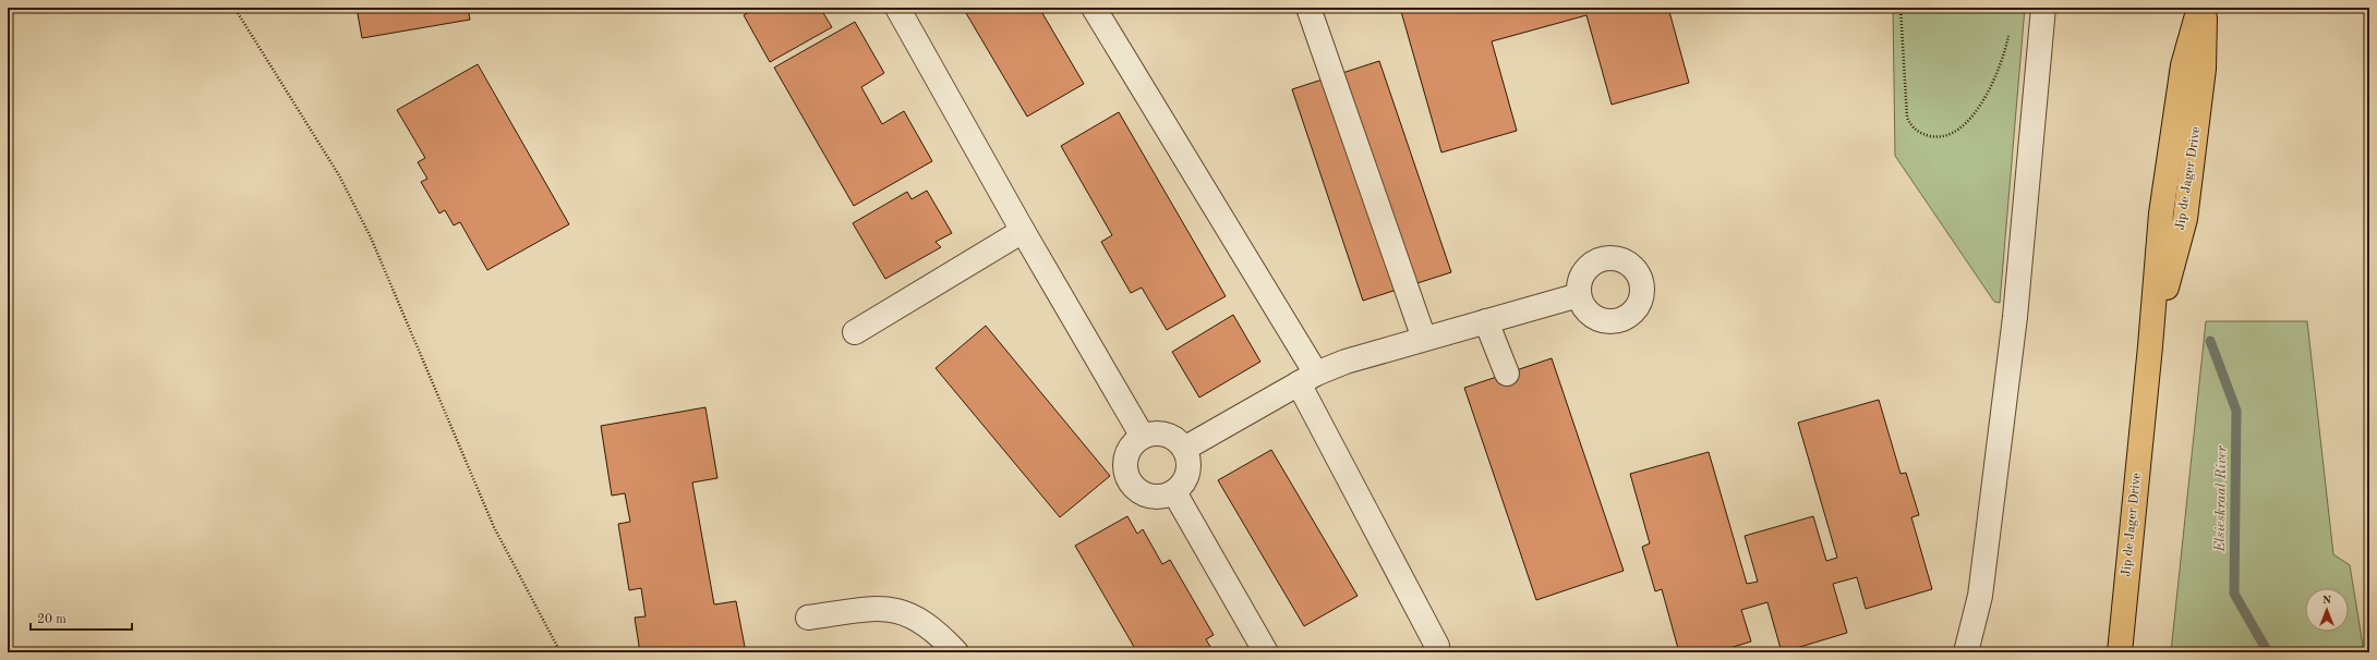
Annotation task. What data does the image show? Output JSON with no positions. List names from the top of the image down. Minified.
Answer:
{"streets":{"main road":["Jip de Jager Drive"]},"water":["Elsieskraal River"],"scale_bar":"20 m","north":"top"}
